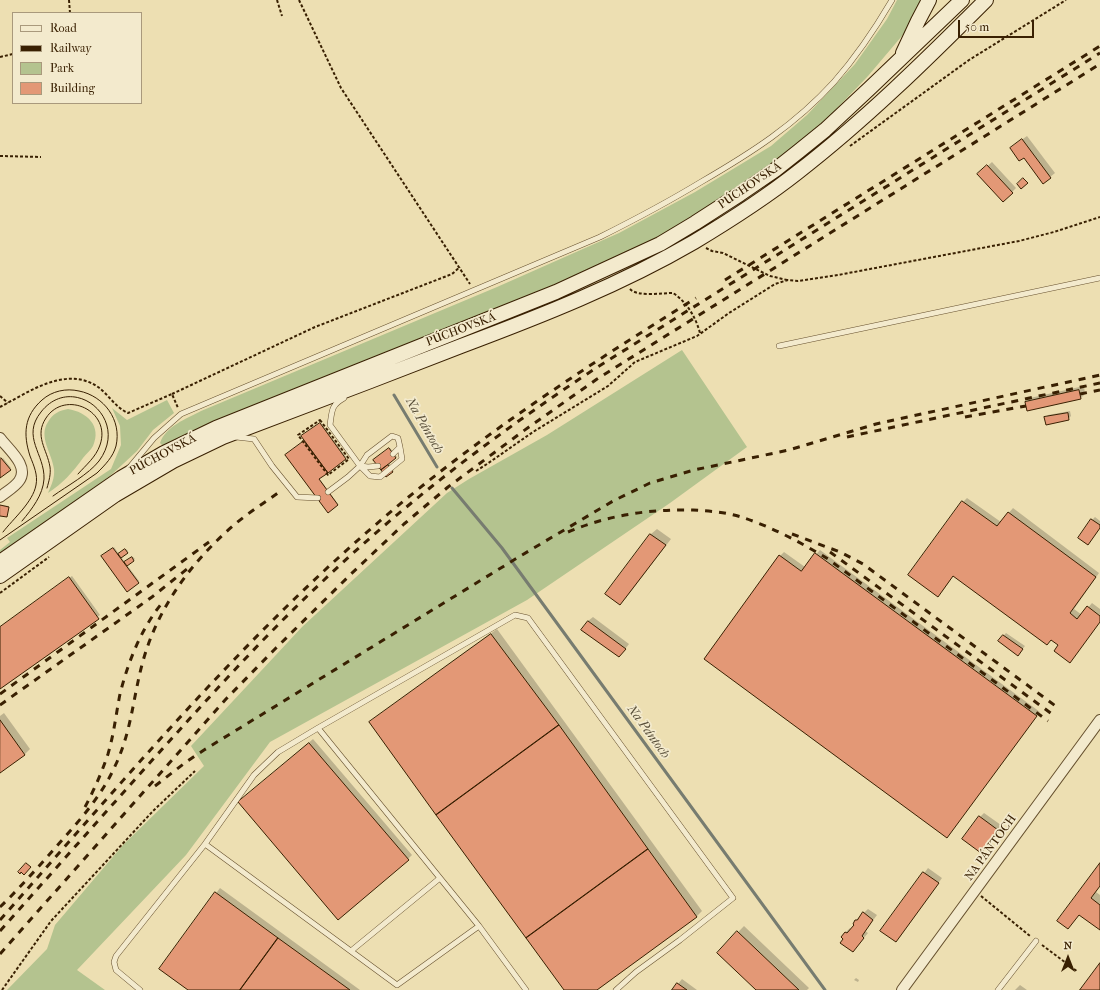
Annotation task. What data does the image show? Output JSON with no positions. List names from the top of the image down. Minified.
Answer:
{"streets":{"main road":["PÚCHOVSKÁ"],"street":["NA PÁNTOCH"]},"water":["Na Pántoch"],"legend":["Road","Railway","Park","Building"],"scale_bar":"50 m","north":"top"}
